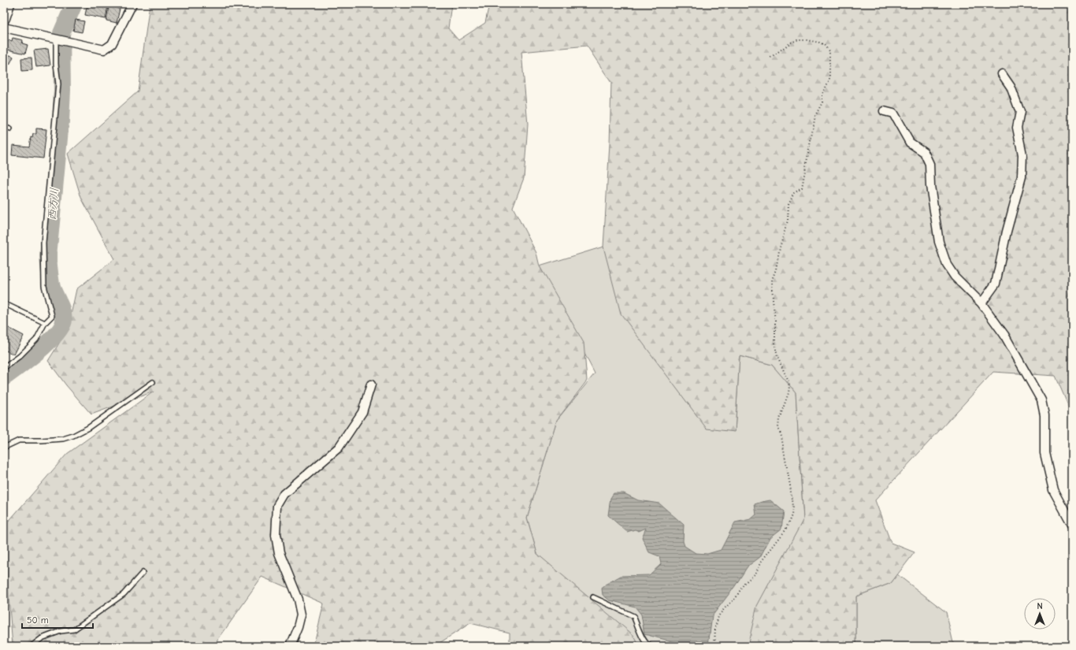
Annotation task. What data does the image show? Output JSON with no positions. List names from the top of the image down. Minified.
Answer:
{"water":["西方川"],"scale_bar":"50 m","north":"top"}
